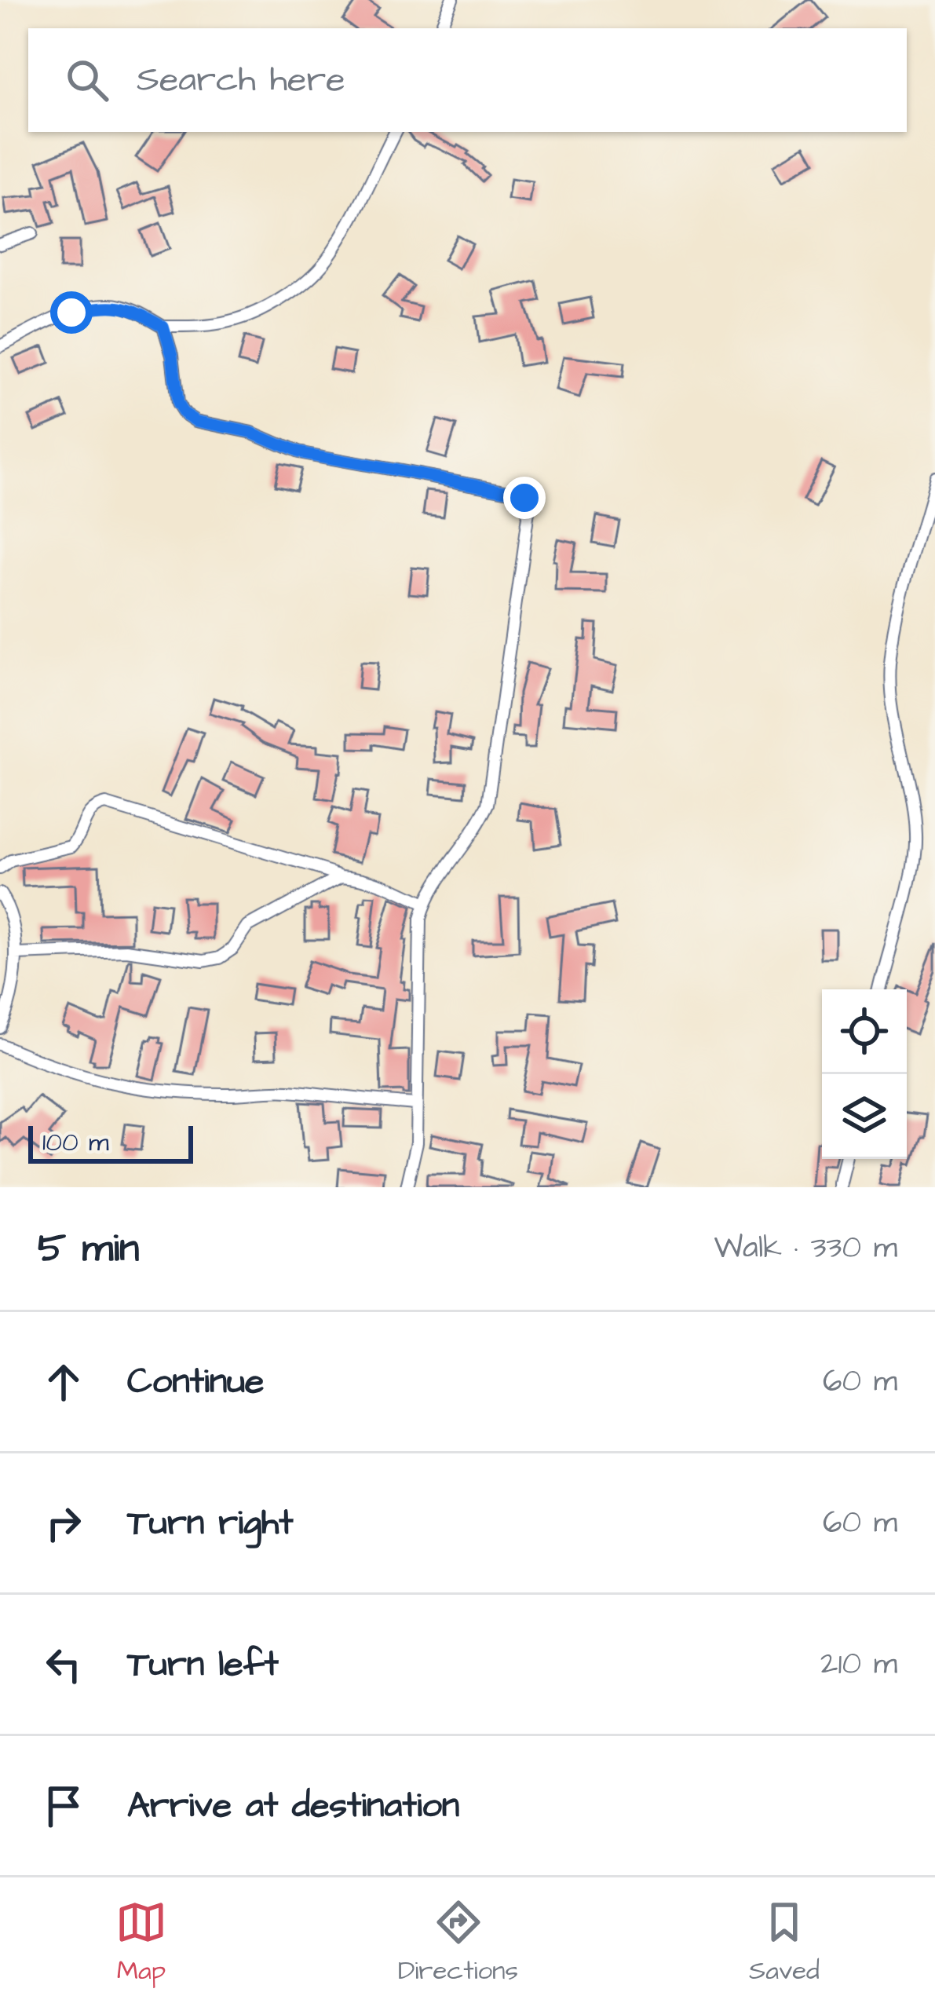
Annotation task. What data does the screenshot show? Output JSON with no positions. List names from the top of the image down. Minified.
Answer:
{"scale_bar":"100 m","page":{"search":"Search here","scale":"100 m","heading":["5 min","Walk · 330 m"],"list":[["Continue","60 m"],["Turn right","60 m"],["Turn left","210 m"],"Arrive at destination"],"nav":["Map","Directions","Saved"]}}
